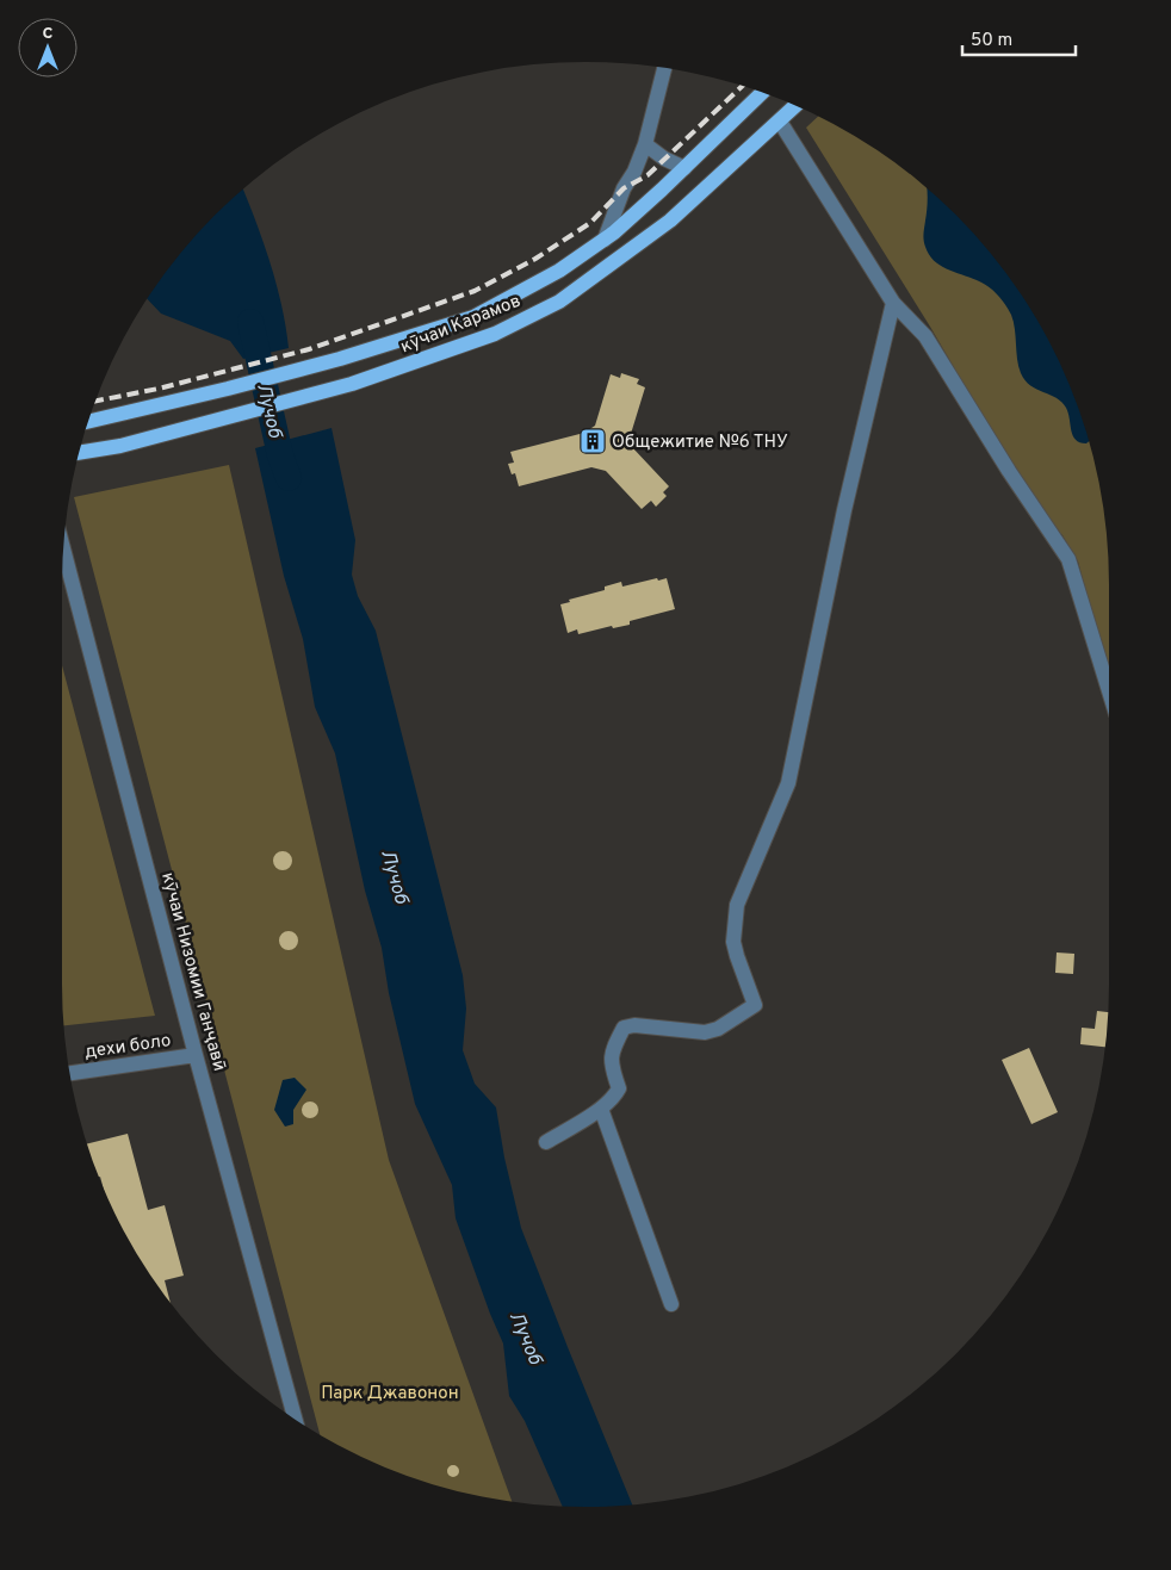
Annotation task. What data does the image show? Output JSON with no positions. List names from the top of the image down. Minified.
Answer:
{"streets":{"main road":["кӯчаи Карамов"],"street":["кӯчаи Низомии Ганҷавӣ","дехи боло"]},"crossings":[["кӯчаи Низомии Ганҷавӣ","дехи боло"]],"water":["Лучоб"],"parks":["Парк Джавонон"],"places":{"building":["Общежитие №6 ТНУ"]},"scale_bar":"50 m","north":"top"}
